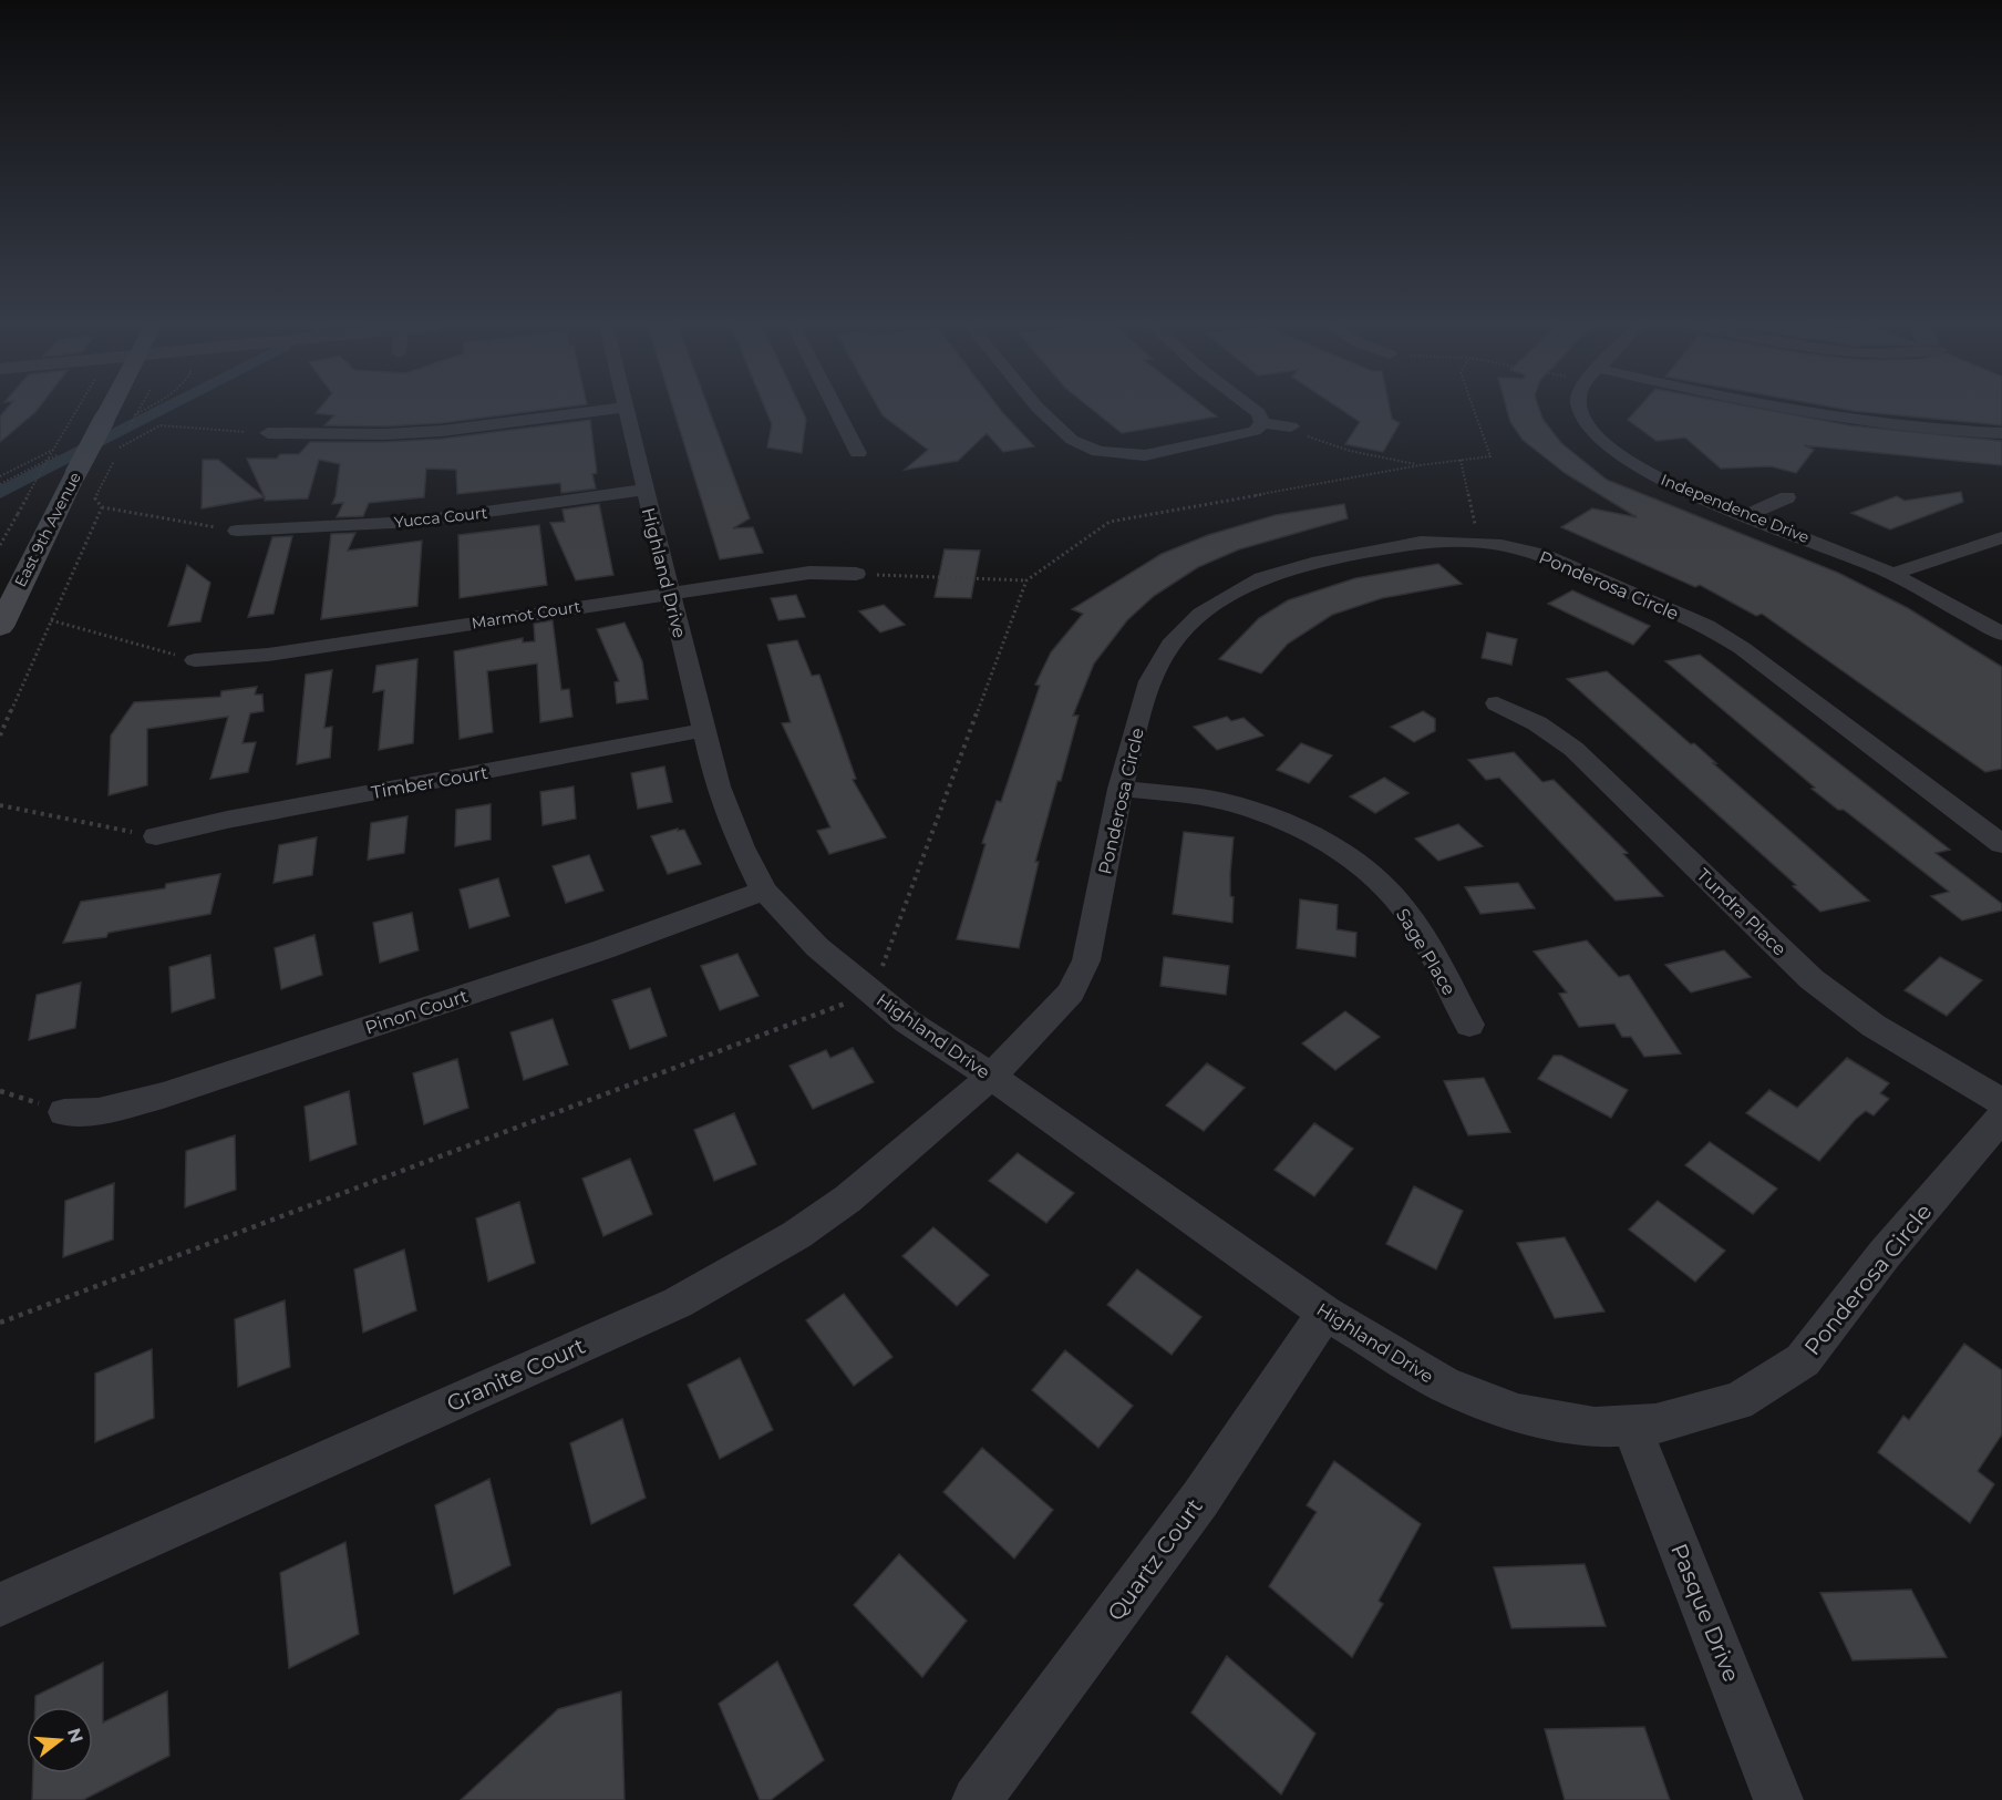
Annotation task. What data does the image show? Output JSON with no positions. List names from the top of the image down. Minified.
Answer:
{"streets":{"main road":["East 9th Avenue"],"street":["Independence Drive","Yucca Court","Highland Drive","Ponderosa Circle","Marmot Court","Timber Court","Tundra Place","Sage Place","Pinon Court","Granite Court","Quartz Court","Pasque Drive"]},"crossings":[["Yucca Court","Highland Drive"],["Highland Drive","Ponderosa Circle"],["Highland Drive","Marmot Court"],["Highland Drive","Timber Court"],["Highland Drive","Pinon Court"],["Highland Drive","Granite Court"],["Highland Drive","Quartz Court"],["Highland Drive","Pasque Drive"],["Ponderosa Circle","Sage Place"],["Ponderosa Circle","Granite Court"],["Ponderosa Circle","Pasque Drive"]],"north":"right"}
